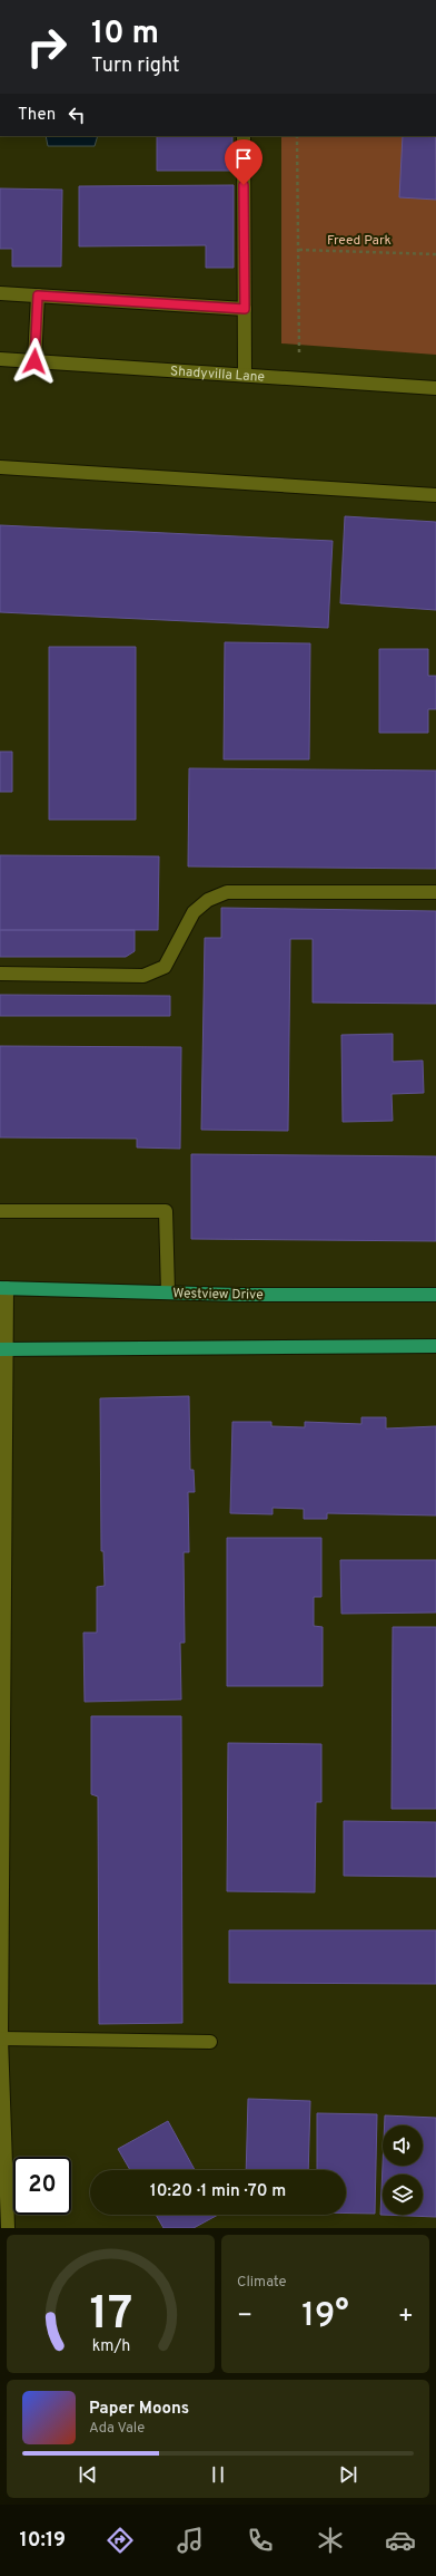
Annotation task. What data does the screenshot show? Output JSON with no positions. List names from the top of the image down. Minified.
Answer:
{"streets":{"main road":["Westview Drive"],"street":["Shadyvilla Lane"]},"parks":["Freed Park"],"page":{"turn":["10 m","Turn right"],"then":"Then","limit":"20","trip":"10:20 · 1 min · 70 m","tile":"Climate","heat":["−","19°","+"],"song":["Paper Moons","Ada Vale"],"tabs":"10:19","gauge":["17","km/h"]}}
